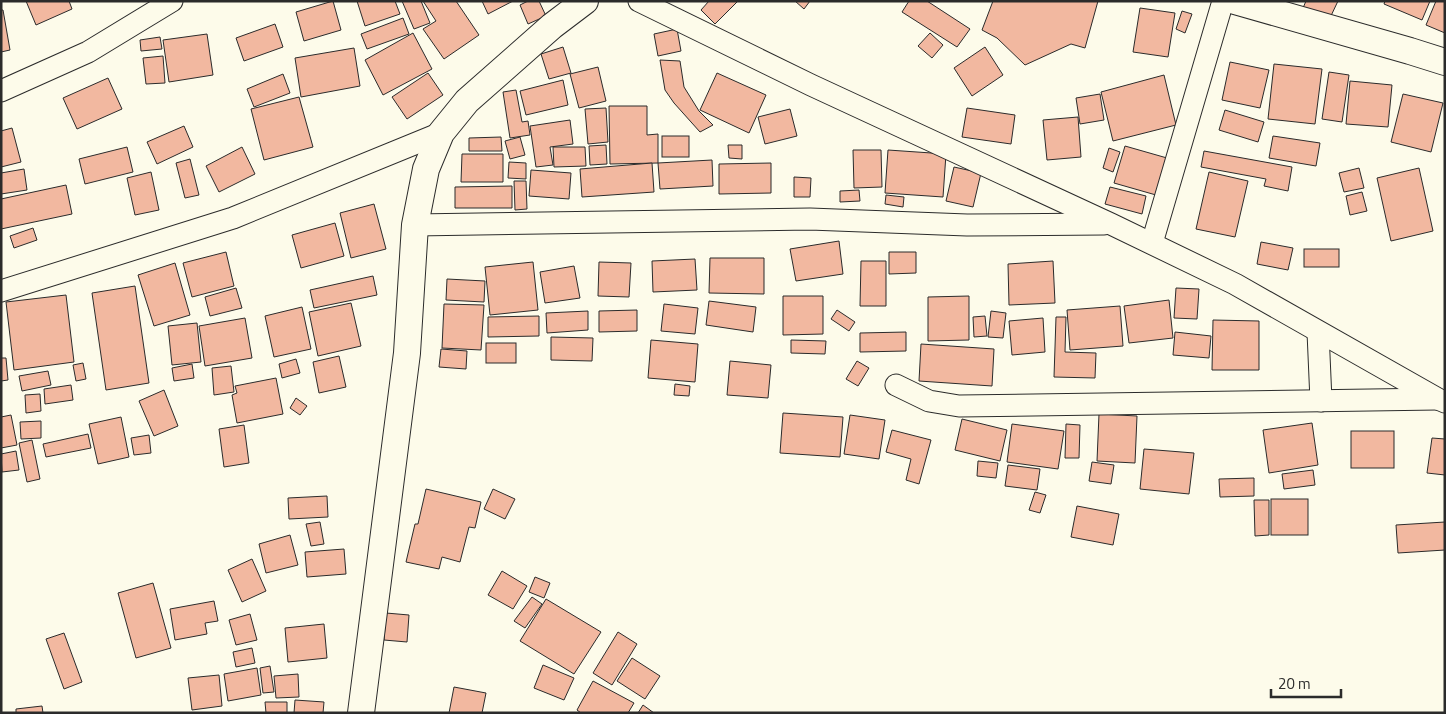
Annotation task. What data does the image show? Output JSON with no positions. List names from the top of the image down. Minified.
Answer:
{"scale_bar":"20 m"}
